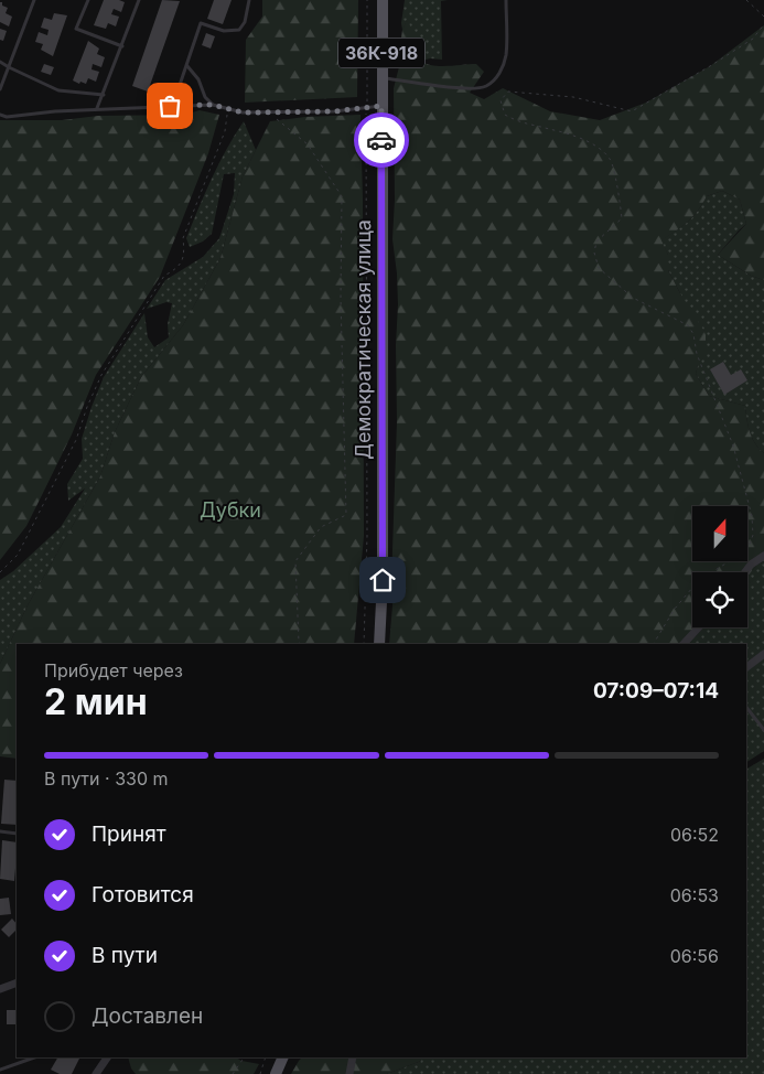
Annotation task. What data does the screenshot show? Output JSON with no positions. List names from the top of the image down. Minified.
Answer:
{"streets":{"main road":["36К-918","Демократическая улица"]},"parks":["Дубки"],"north":"top","page":{"heading":["2 мин","Прибудет через","07:09–07:14"],"bar":"В пути · 330 m","list":[["Принят","06:52"],["Готовится","06:53"],["В пути","06:56"],"Доставлен"]}}
